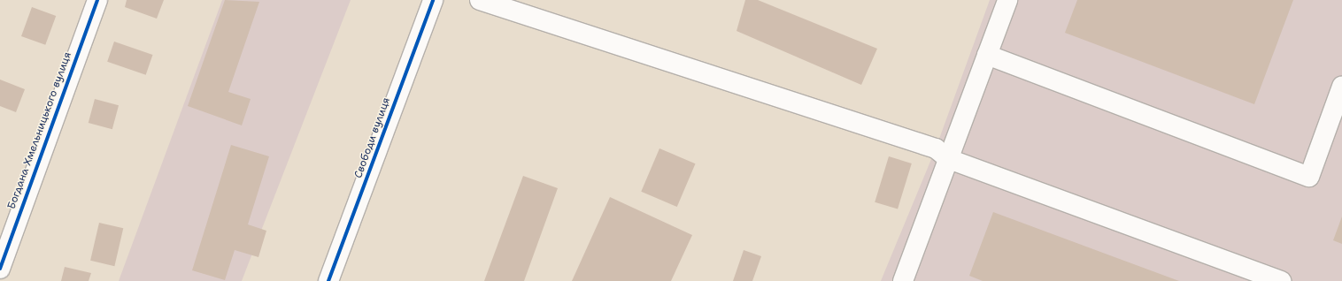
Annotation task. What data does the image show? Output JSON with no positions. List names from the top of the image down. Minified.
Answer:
{"streets":{"street":["Богдана Хмельницького вулиця","Свободи вулиця"]}}
